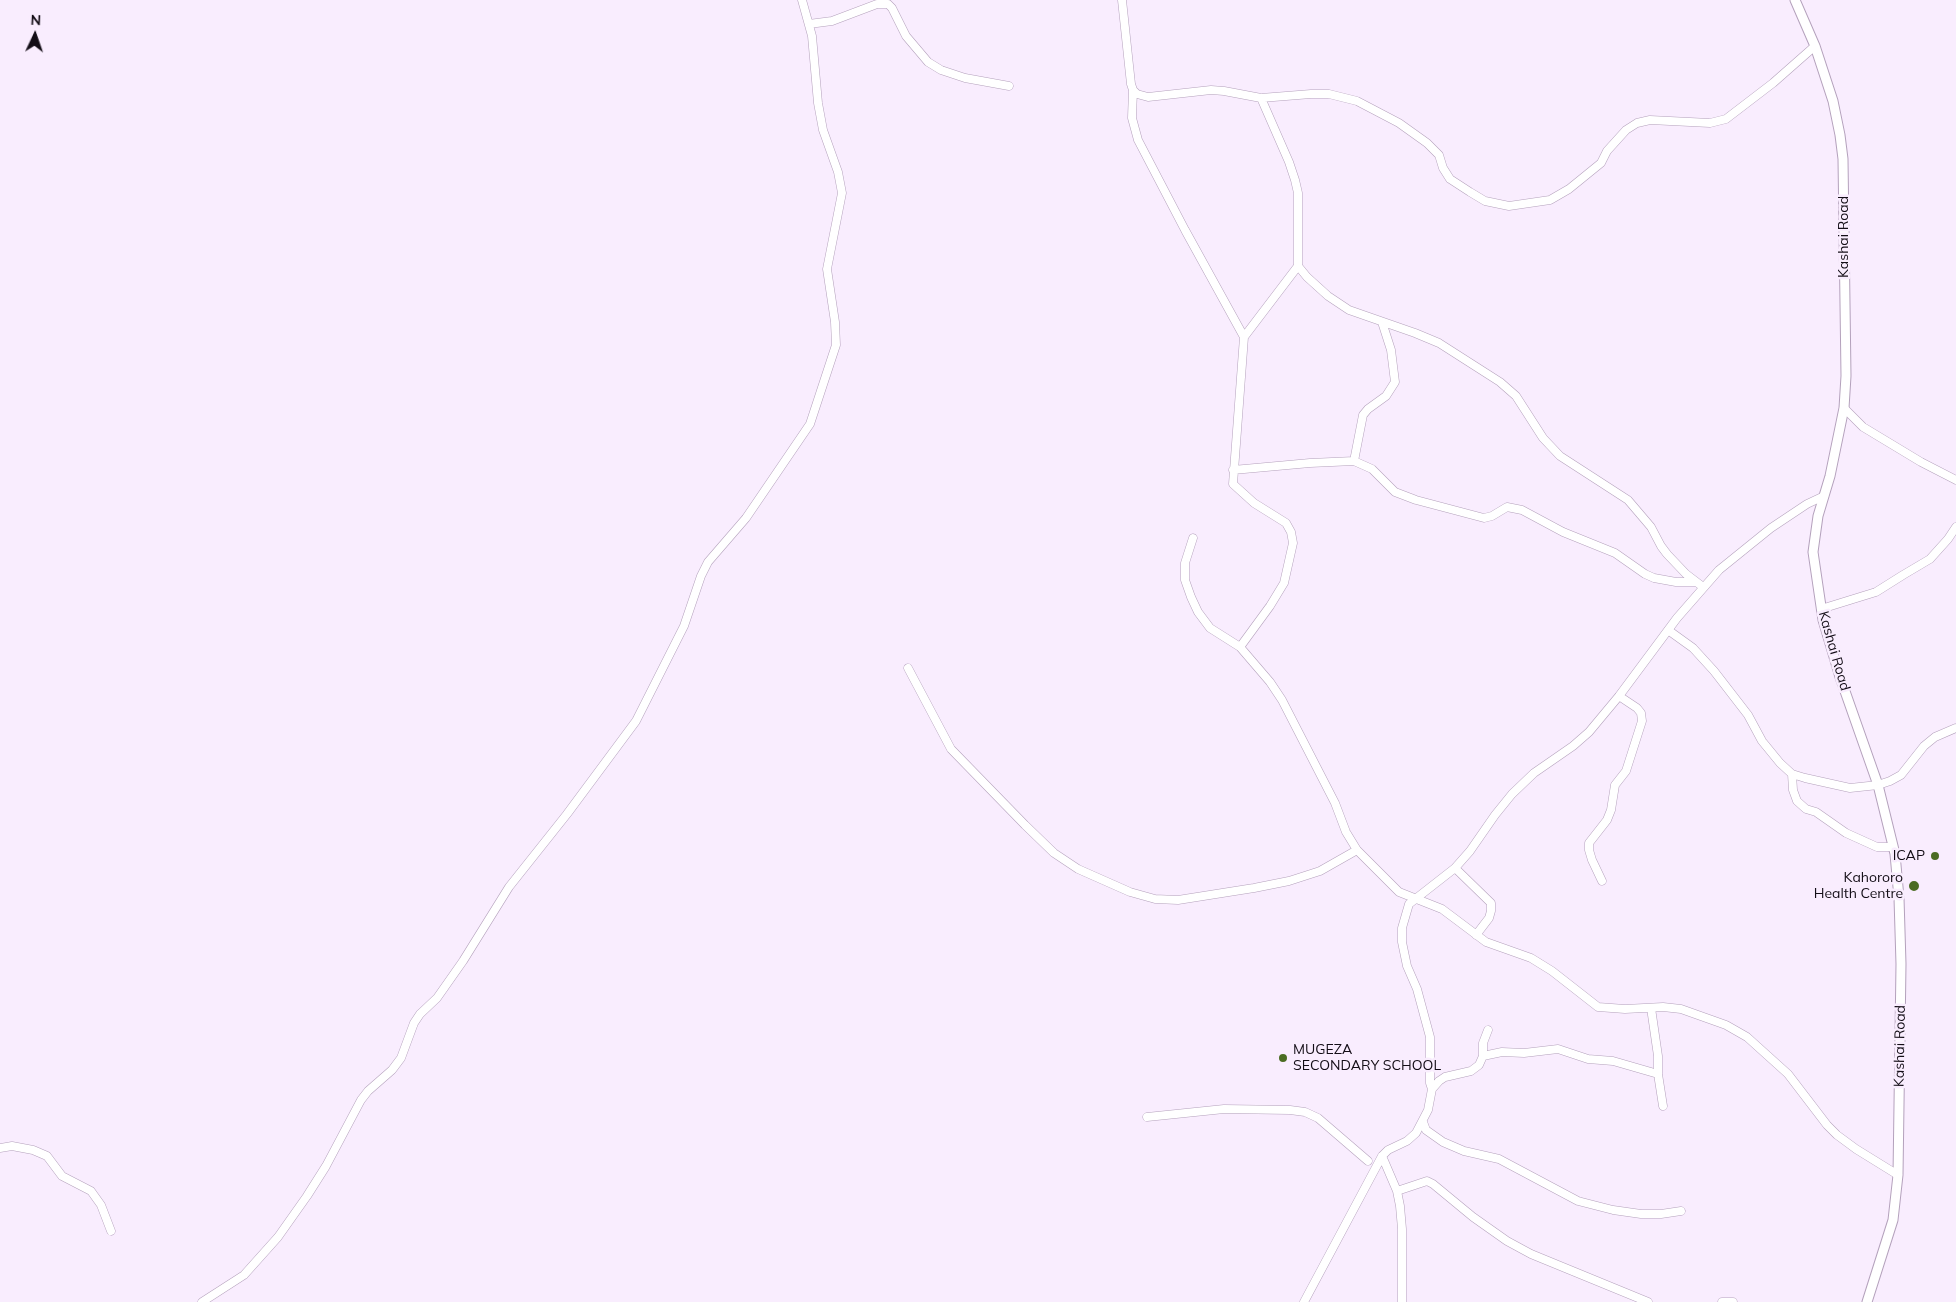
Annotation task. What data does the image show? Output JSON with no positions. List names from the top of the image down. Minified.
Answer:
{"streets":{"street":["Kashai Road"]},"places":["ICAP","Kahororo Health Centre","MUGEZA SECONDARY SCHOOL"],"north":"top"}
